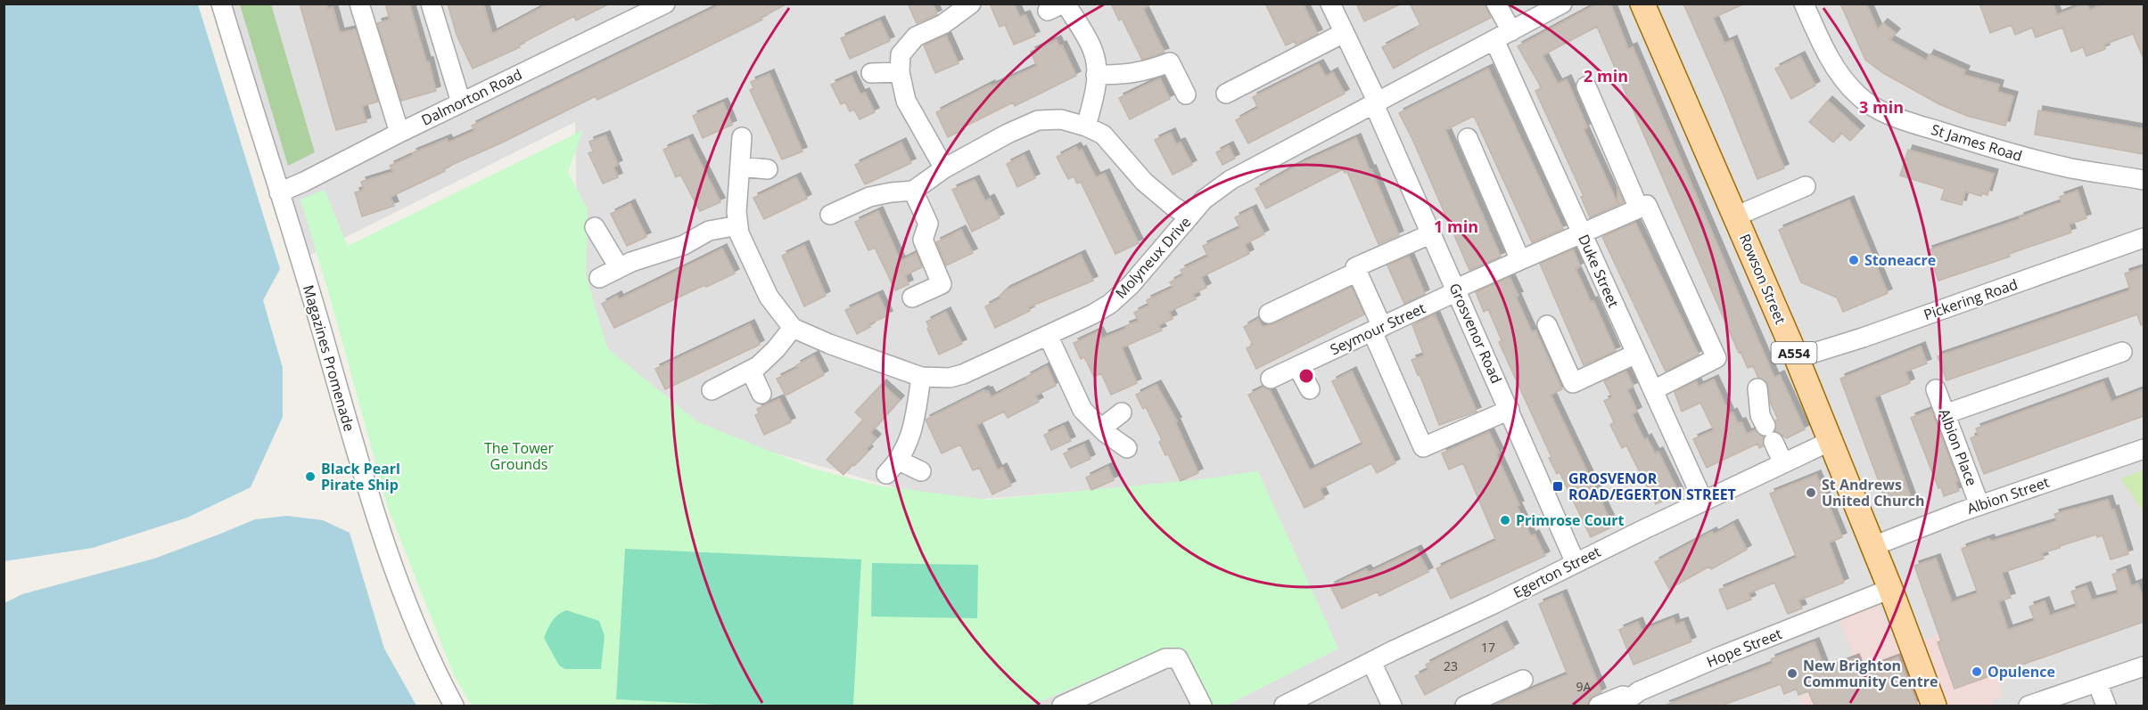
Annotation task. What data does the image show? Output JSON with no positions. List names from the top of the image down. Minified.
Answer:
{"streets":{"main road":["Rowson Street","A554"],"street":["Dalmorton Road","St James Road","Molyneux Drive","Duke Street","Pickering Road","Seymour Street","Grosvenor Road","Magazines Promenade","Albion Place","Albion Street","Egerton Street","Hope Street"]},"crossings":[["Dalmorton Road","Magazines Promenade"],["Molyneux Drive","Duke Street"],["Molyneux Drive","Grosvenor Road"],["Duke Street","Seymour Street"],["Duke Street","Egerton Street"],["Rowson Street","Pickering Road"],["Rowson Street","Albion Street"],["Rowson Street","Egerton Street"],["Rowson Street","Hope Street"],["Seymour Street","Grosvenor Road"],["Grosvenor Road","Egerton Street"],["Albion Place","Albion Street"]],"parks":["The Tower Grounds"],"places":{"other":["Stoneacre","Black Pearl Pirate Ship","St Andrews United Church","Primrose Court","Opulence","New Brighton Community Centre"],"transit":["GROSVENOR ROAD/EGERTON STREET"]},"house_numbers":["17","23","9A"],"rings":["2 min","3 min","1 min"]}
